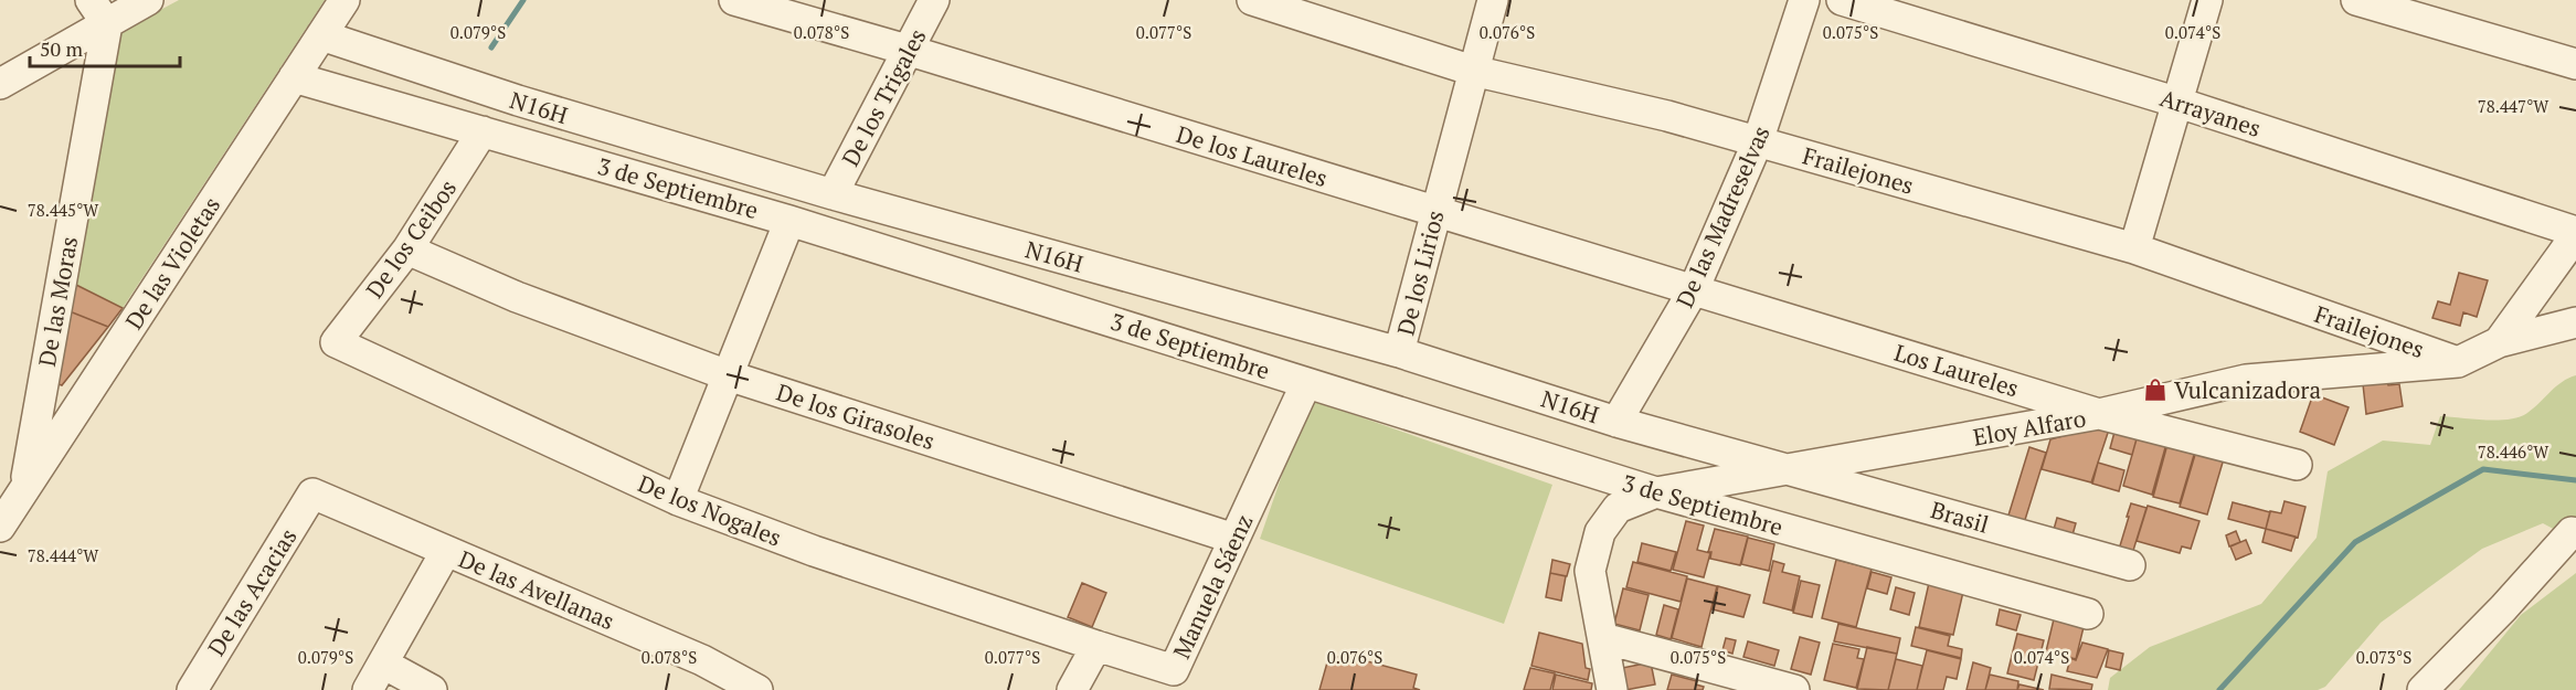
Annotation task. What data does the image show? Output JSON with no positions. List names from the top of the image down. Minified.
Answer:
{"streets":{"street":["De los Trigales","N16H","Arrayanes","De los Laureles","Frailejones","3 de Septiembre","De las Madreselvas","De los Ceibos","De las Violetas","De los Lirios","De las Moras","Los Laureles","De los Girasoles","Eloy Alfaro","De los Nogales","Brasil","Manuela Sáenz","De las Avellanas","De las Acacias"]},"crossings":[["De los Trigales","N16H"],["De los Trigales","De los Laureles"],["N16H","De las Madreselvas"],["N16H","De las Violetas"],["N16H","De los Lirios"],["N16H","Eloy Alfaro"],["N16H","Brasil"],["Arrayanes","Eloy Alfaro"],["De los Laureles","De las Madreselvas"],["De los Laureles","De los Lirios"],["De los Laureles","Los Laureles"],["Frailejones","De las Madreselvas"],["Frailejones","De los Lirios"],["Frailejones","Eloy Alfaro"],["3 de Septiembre","De los Ceibos"],["3 de Septiembre","De las Violetas"],["3 de Septiembre","Eloy Alfaro"],["3 de Septiembre","Manuela Sáenz"],["De las Madreselvas","Los Laureles"],["De los Ceibos","De los Girasoles"],["De los Ceibos","De los Nogales"],["De las Violetas","De las Moras"],["Los Laureles","Eloy Alfaro"],["De los Girasoles","Manuela Sáenz"],["Eloy Alfaro","Brasil"],["De los Nogales","Manuela Sáenz"],["De las Avellanas","De las Acacias"]],"places":{"shop":["Vulcanizadora"]},"scale_bar":"50 m","coordinates":["0.074°S","0.079°S","0.078°S","0.077°S","0.076°S","0.075°S","78.447°W","78.445°W","78.446°W","78.444°W","0.073°S"]}
